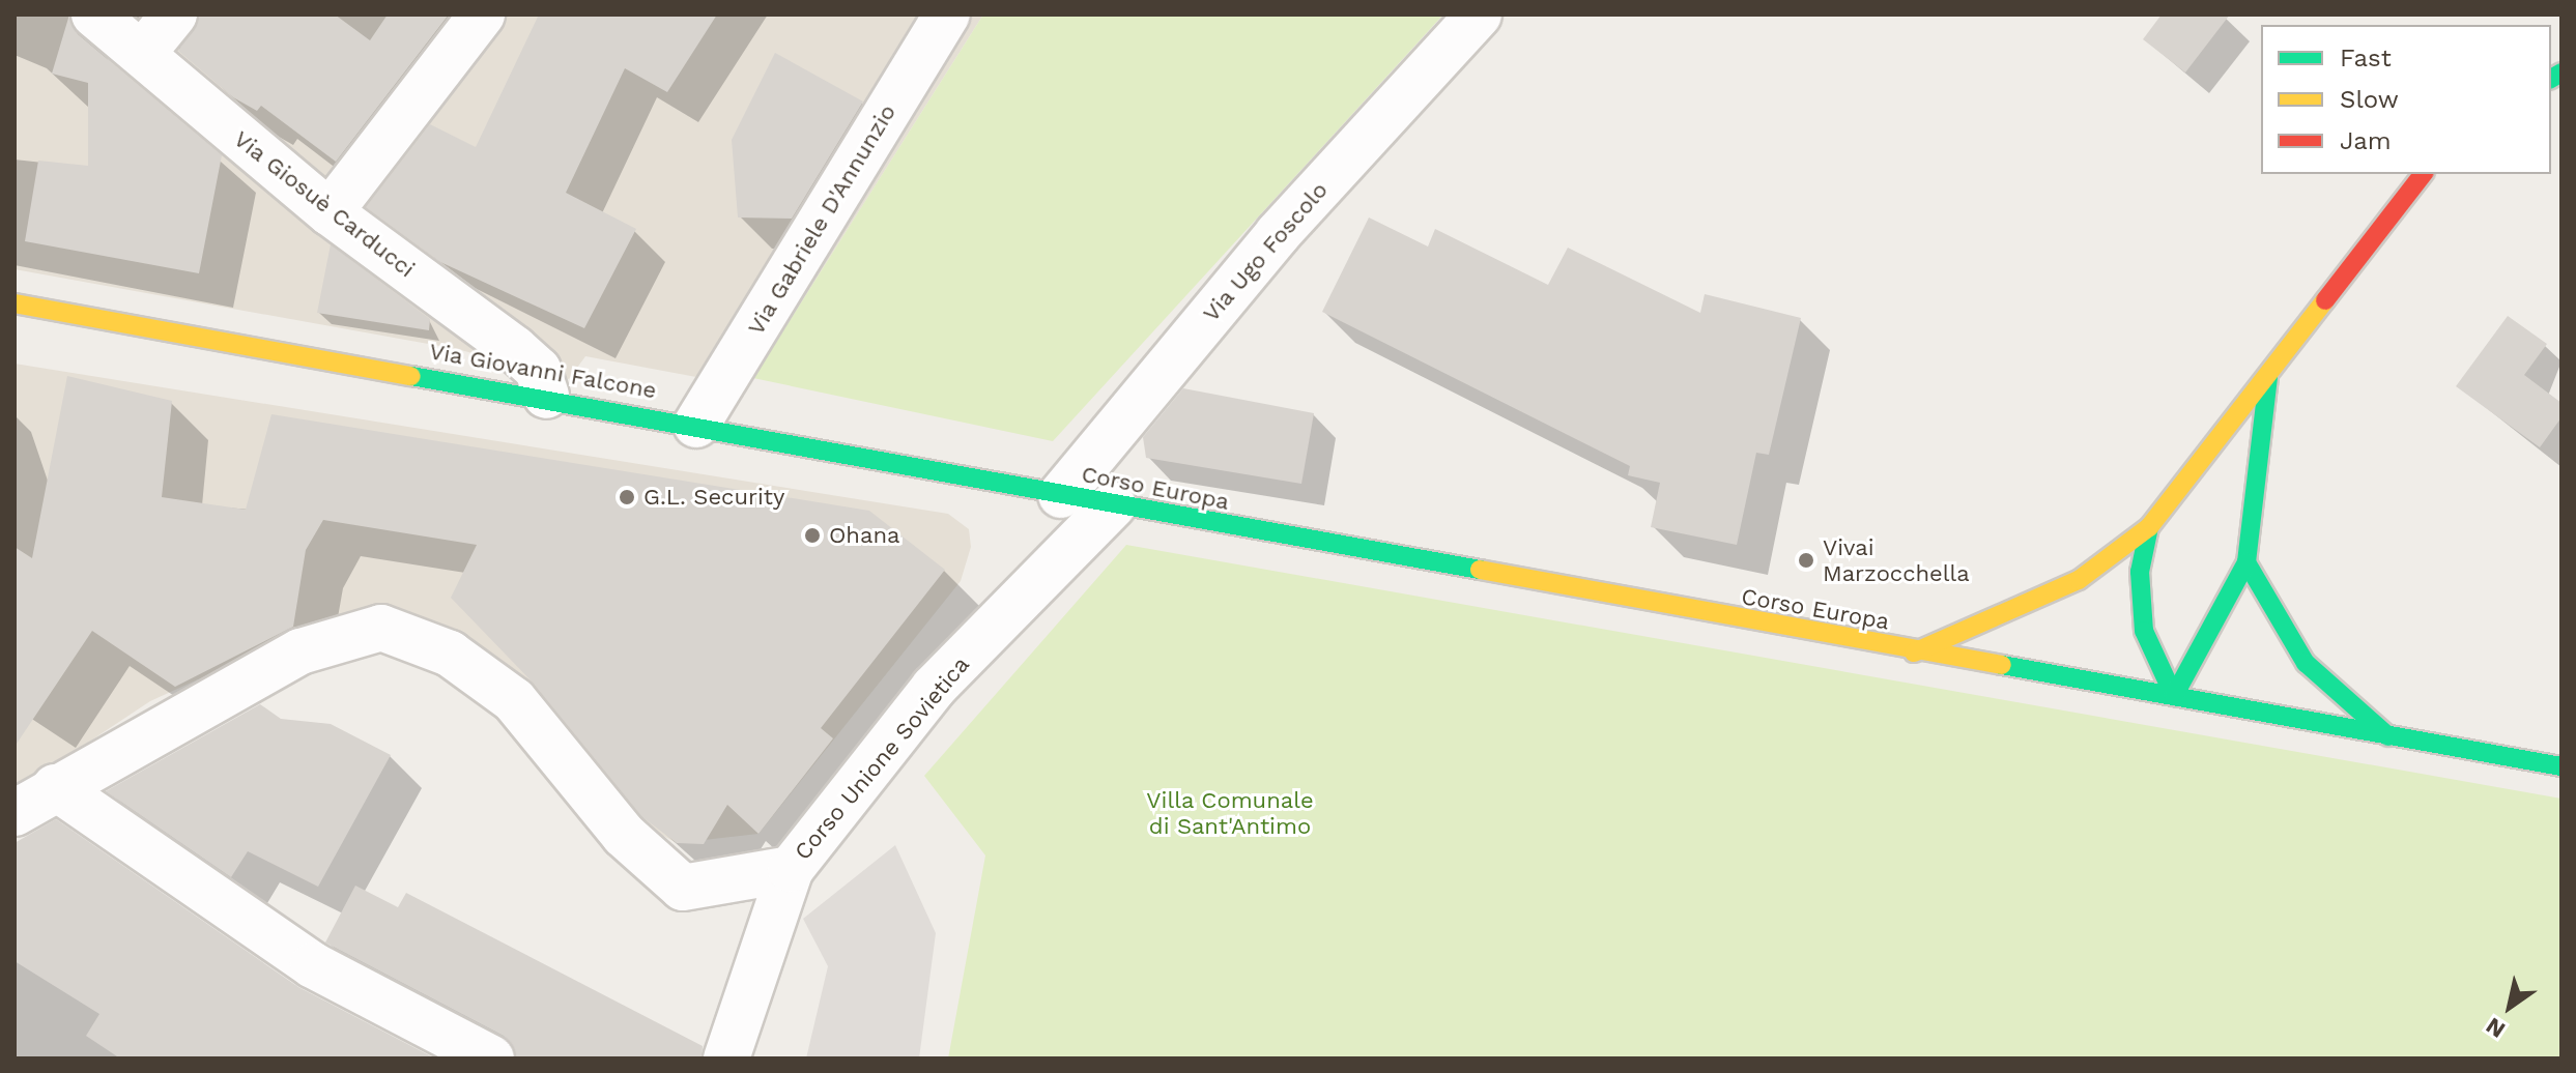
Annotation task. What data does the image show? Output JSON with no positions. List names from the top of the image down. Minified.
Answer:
{"streets":{"main road":["Via Giovanni Falcone","Corso Europa"],"street":["Via Giosuè Carducci","Via Gabriele D'Annunzio","Via Ugo Foscolo","Corso Unione Sovietica"]},"crossings":[["Via Giosuè Carducci","Via Giovanni Falcone"],["Via Gabriele D'Annunzio","Via Giovanni Falcone"],["Via Ugo Foscolo","Via Giovanni Falcone"],["Via Ugo Foscolo","Corso Europa"],["Via Giovanni Falcone","Corso Europa"],["Corso Europa","Corso Unione Sovietica"]],"parks":["Villa Comunale di Sant'Antimo"],"places":["G.L. Security","Ohana","Vivai Marzocchella"],"legend":["Fast","Slow","Jam"],"north":"bottom left"}
